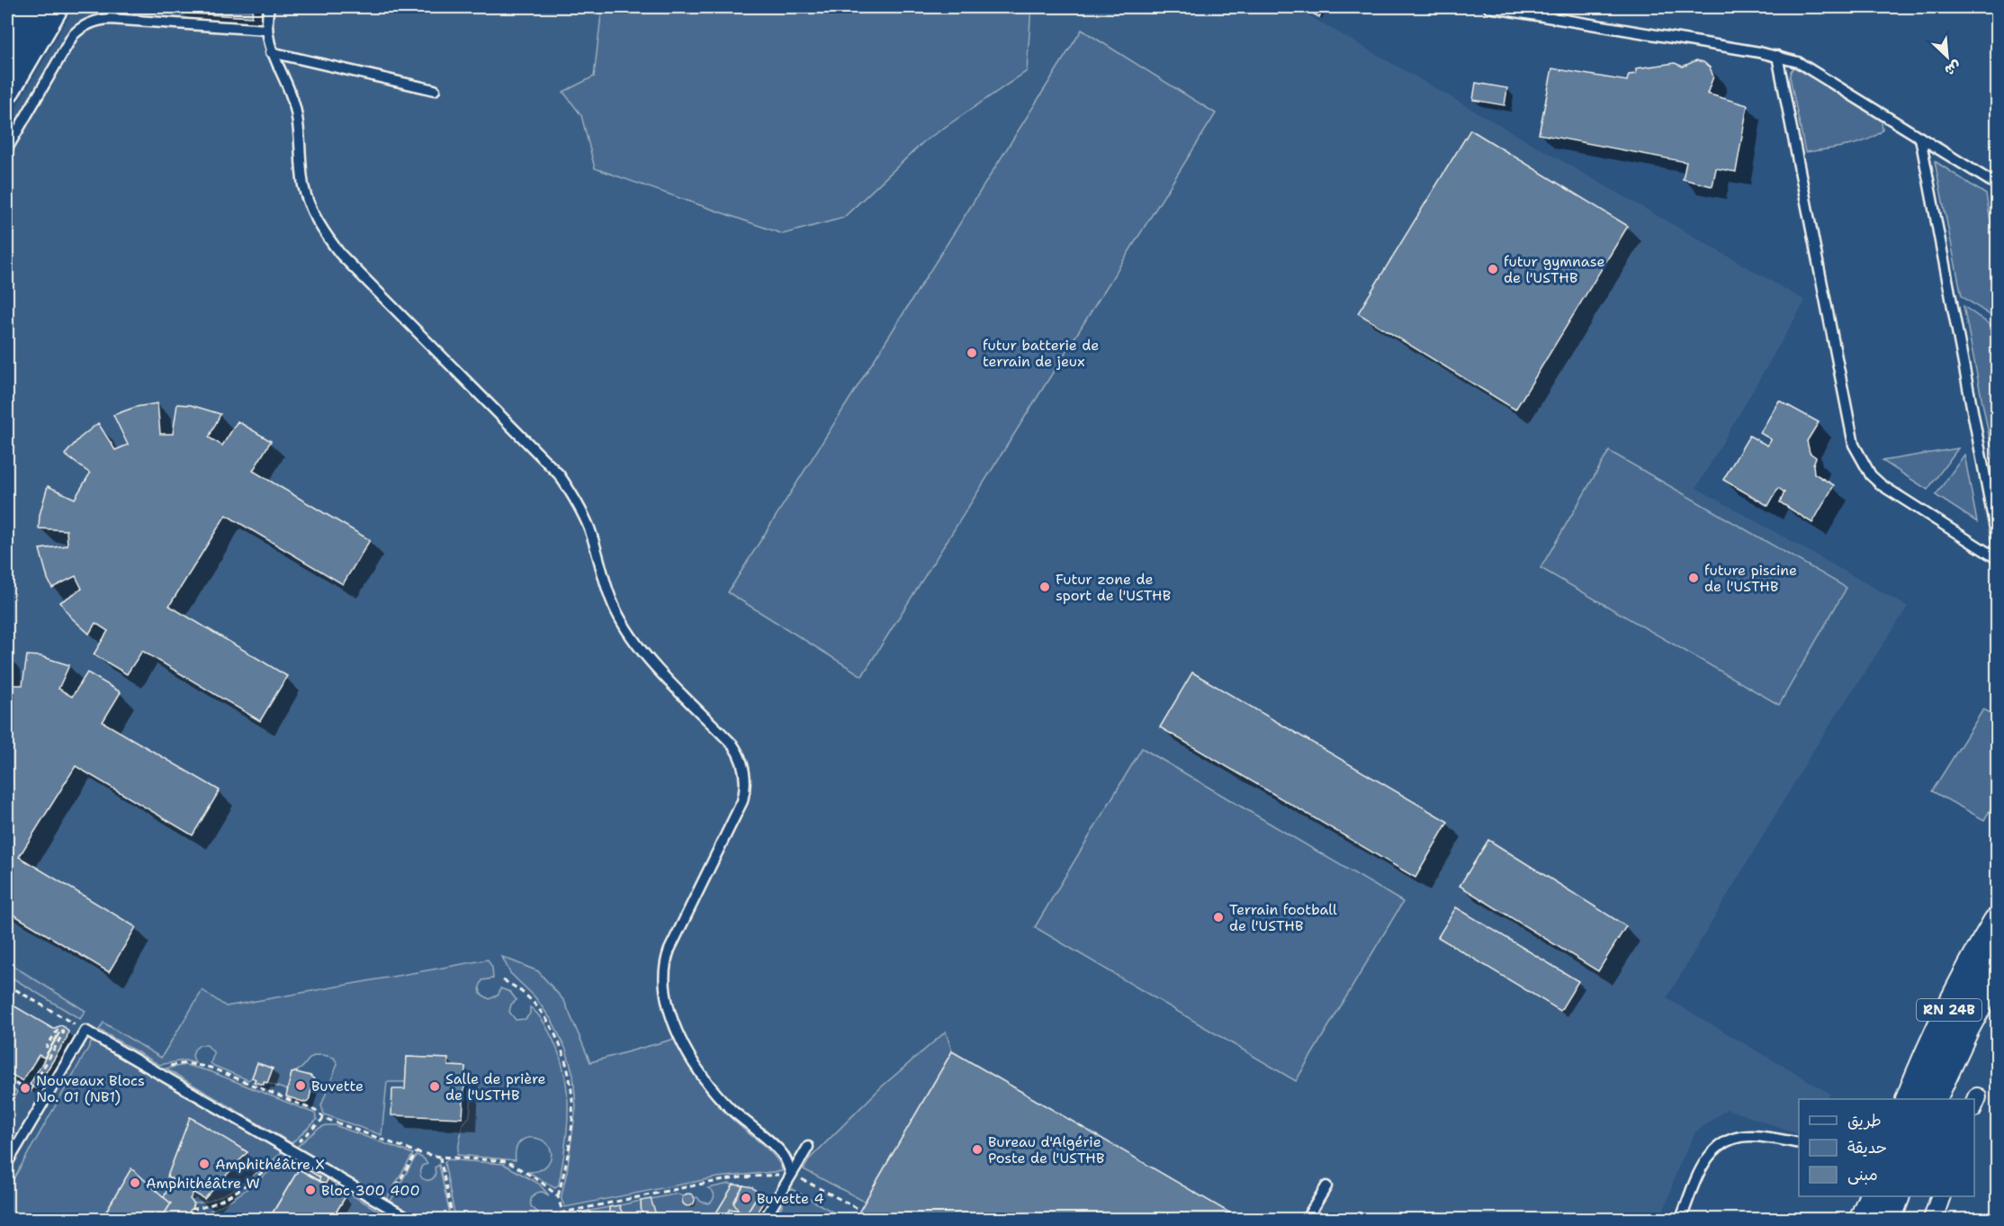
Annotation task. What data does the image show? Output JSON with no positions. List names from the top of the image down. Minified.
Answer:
{"streets":{"main road":["RN 24B"]},"places":["futur gymnase de l'USTHB","futur batterie de terrain de jeux","future piscine de l'USTHB","Futur zone de sport de l'USTHB","Terrain football de l'USTHB","Buvette","Salle de prière de l'USTHB","Nouveaux Blocs No. 01 (NB1)","Bureau d'Algérie Poste de l'USTHB","Amphithéâtre X","Amphithéâtre W","Bloc 300 400","Buvette 4"],"legend":["طريق","حديقة","مبنى"],"north":"bottom right"}
